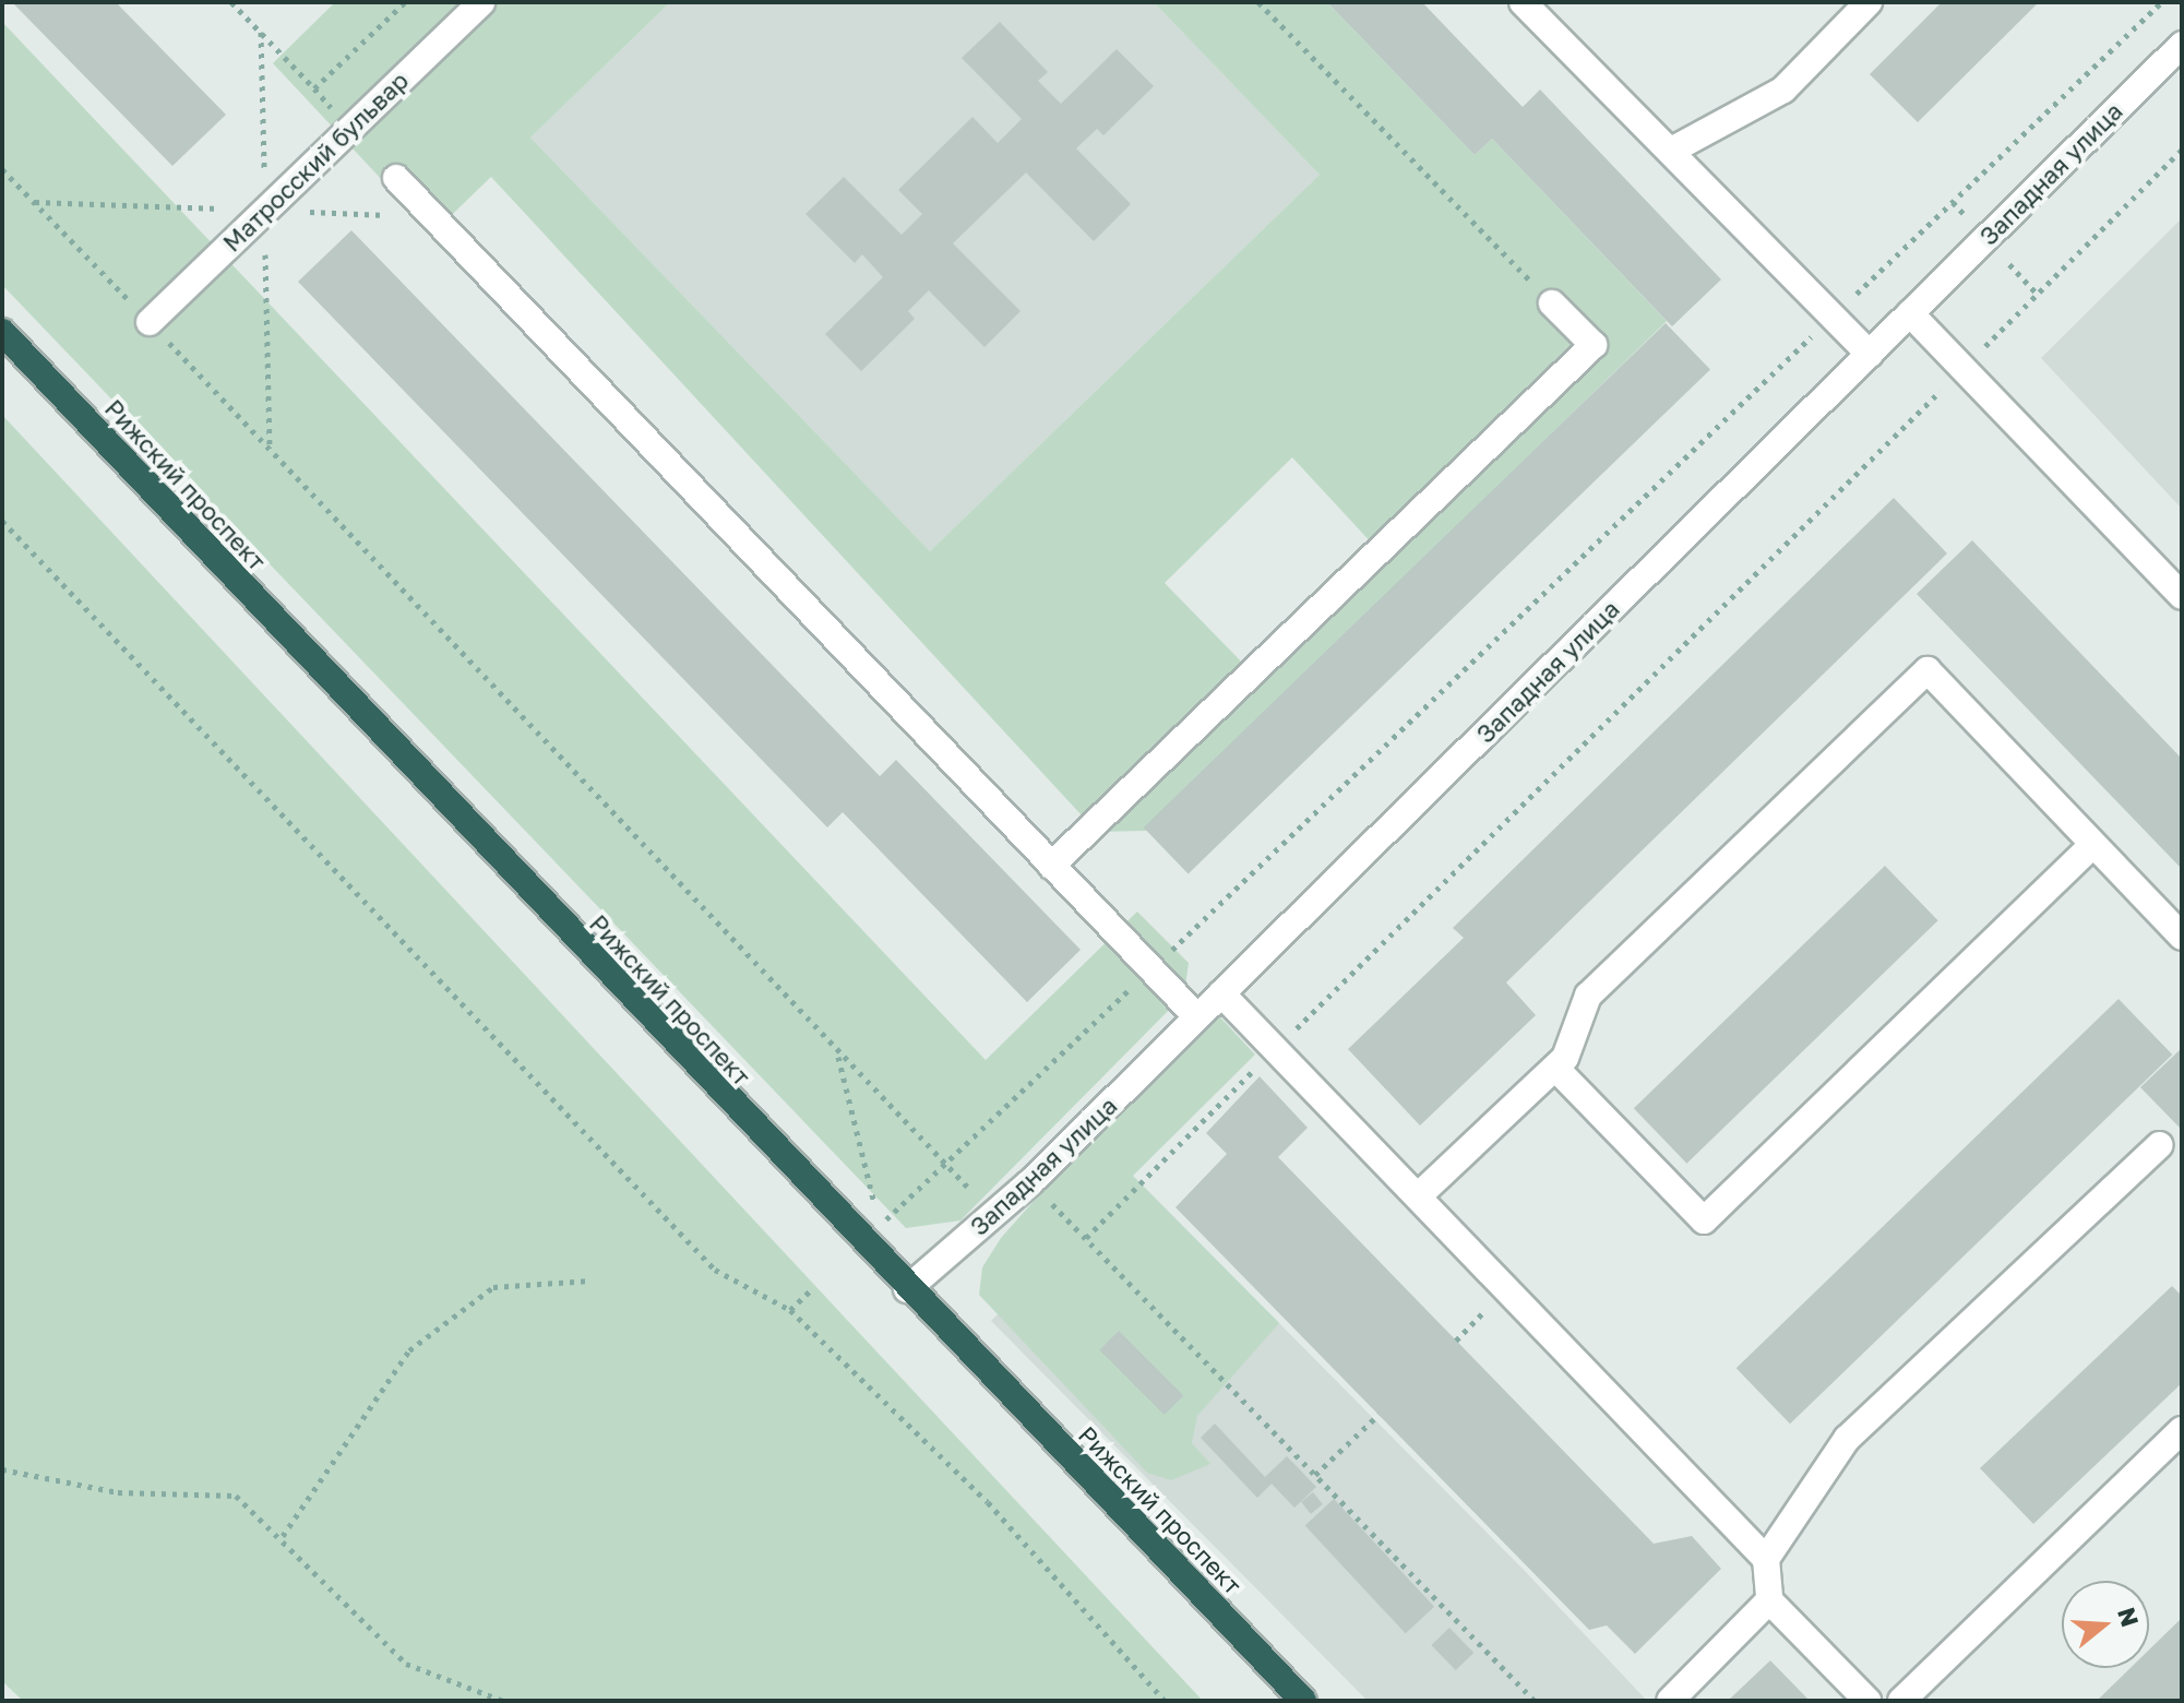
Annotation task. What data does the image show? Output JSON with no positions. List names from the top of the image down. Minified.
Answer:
{"streets":{"highway":["Рижский проспект"],"street":["Матросский бульвар","Западная улица"]},"crossings":[["Западная улица","Рижский проспект"]],"north":"right"}
